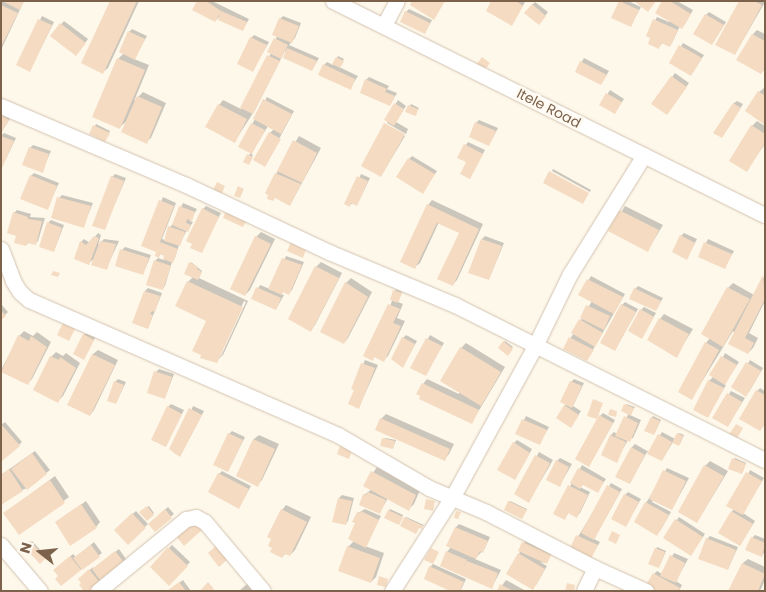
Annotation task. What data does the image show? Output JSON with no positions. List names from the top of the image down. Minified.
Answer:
{"streets":{"street":["Itele Road"]},"north":"left"}
